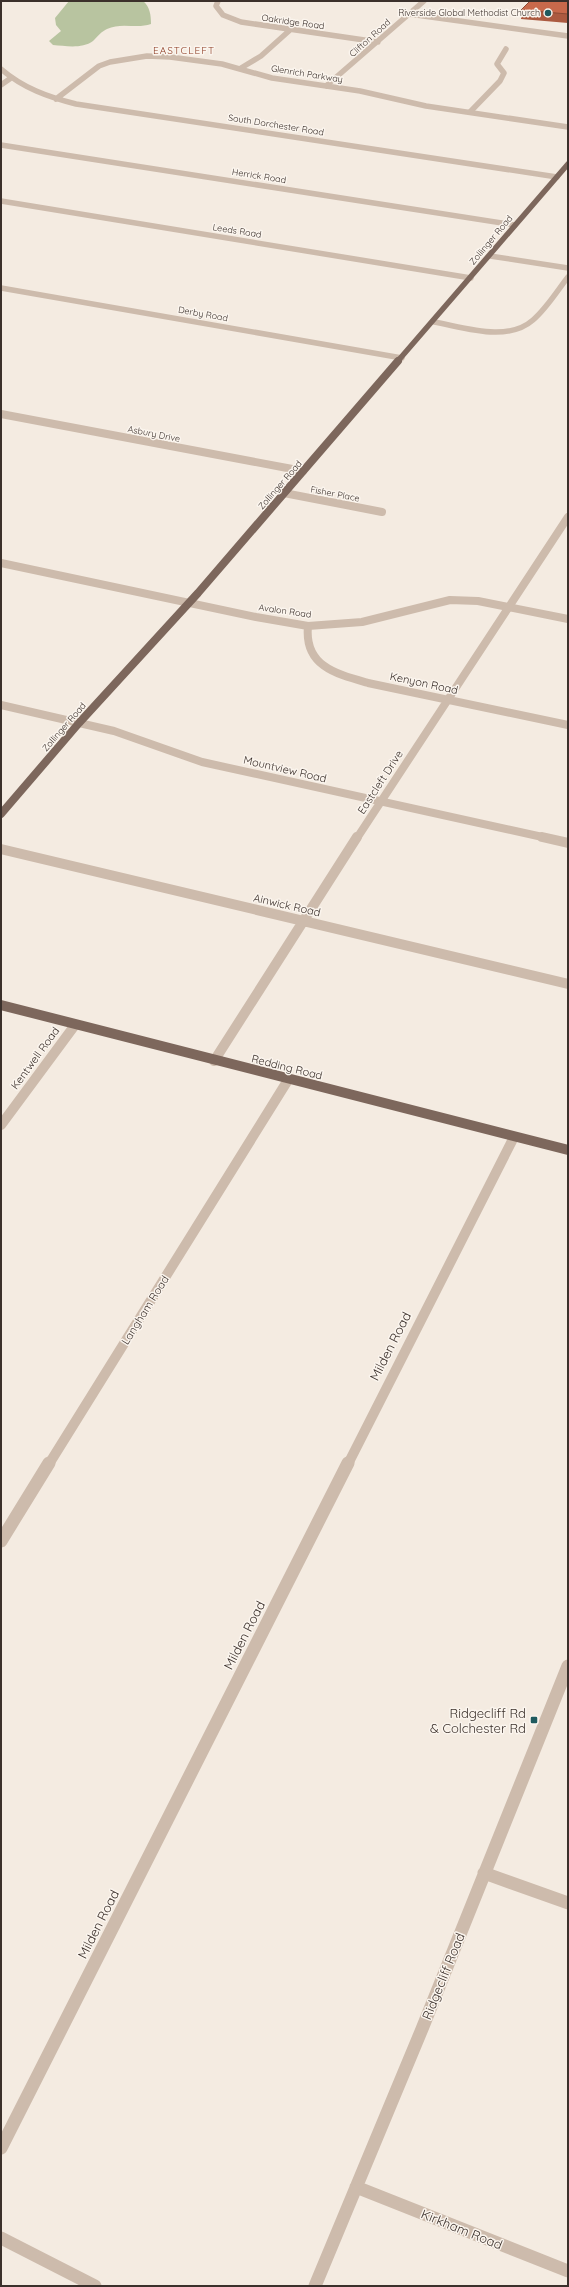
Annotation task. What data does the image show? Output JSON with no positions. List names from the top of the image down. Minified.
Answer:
{"streets":{"main road":["Zollinger Road","Redding Road"],"street":["Oakridge Road","Clifton Road","Glenrich Parkway","South Dorchester Road","Herrick Road","Leeds Road","Derby Road","Asbury Drive","Fisher Place","Avalon Road","Kenyon Road","Mountview Road","Eastcleft Drive","Ainwick Road","Kentwell Road","Langham Road","Milden Road","Ridgecliff Road","Kirkham Road"]},"crossings":[["Oakridge Road","Clifton Road"],["Clifton Road","Glenrich Parkway"],["Glenrich Parkway","South Dorchester Road"],["South Dorchester Road","Zollinger Road"],["Herrick Road","Zollinger Road"],["Leeds Road","Zollinger Road"],["Zollinger Road","Derby Road"],["Zollinger Road","Asbury Drive"],["Zollinger Road","Fisher Place"],["Zollinger Road","Avalon Road"],["Zollinger Road","Mountview Road"],["Avalon Road","Kenyon Road"],["Avalon Road","Eastcleft Drive"],["Kenyon Road","Eastcleft Drive"],["Mountview Road","Eastcleft Drive"],["Eastcleft Drive","Ainwick Road"],["Eastcleft Drive","Redding Road"],["Kentwell Road","Redding Road"],["Redding Road","Langham Road"],["Redding Road","Milden Road"],["Ridgecliff Road","Kirkham Road"]],"districts":["EASTCLEFT"],"places":{"other":["Riverside Global Methodist Church"],"transit":["Ridgecliff Rd & Colchester Rd"]}}
